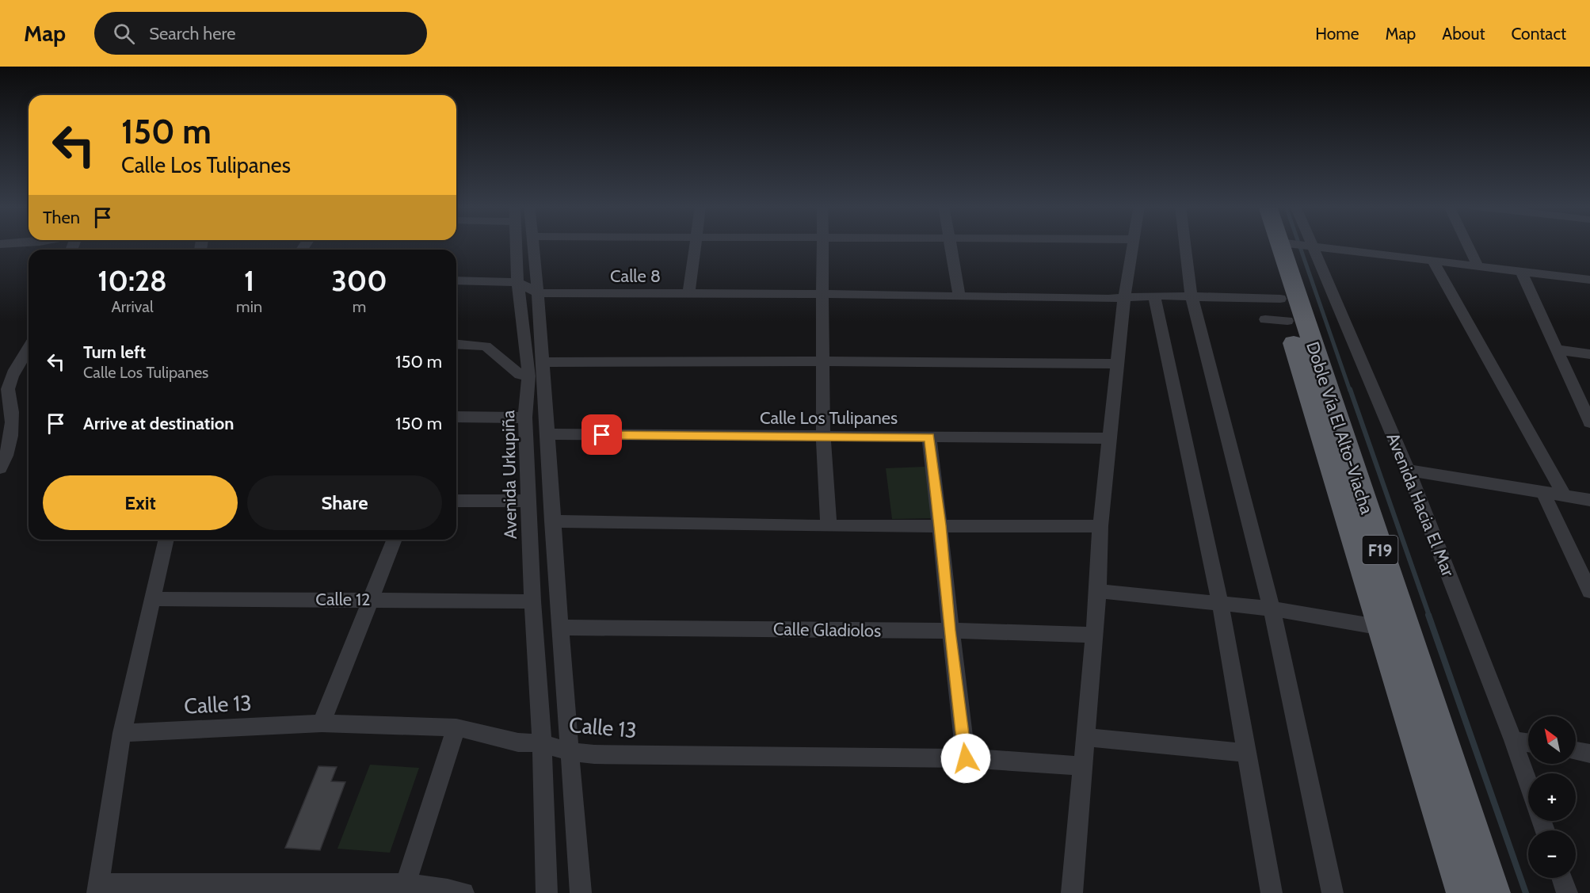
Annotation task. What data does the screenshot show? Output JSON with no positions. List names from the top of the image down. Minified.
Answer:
{"streets":{"highway":["Doble Vía El Alto-Viacha","F19"],"street":["Calle 8","Calle Los Tulipanes","Avenida Urkupiña","Avenida Hacia El Mar","Calle 12","Calle Gladiolos","Calle 13"]},"crossings":[["Calle 8","Doble Vía El Alto-Viacha"],["Calle 8","Avenida Urkupiña"],["Doble Vía El Alto-Viacha","Avenida Hacia El Mar"],["Avenida Urkupiña","Calle 12"],["Avenida Urkupiña","Calle 13"]],"north":"top left","page":{"header":"Map","search":"Search here","nav":["Home","Map","About","Contact"],"turn":["150 m","Calle Los Tulipanes"],"then":"Then","eta":["10:28","Arrival","1","min","300","m"],"list":[{"name":"Turn left","note":"Calle Los Tulipanes","value":"150 m"},{"name":"Arrive at destination","value":"150 m"}],"buttons":["Exit","Share"],"map_buttons":["+","−"]}}
